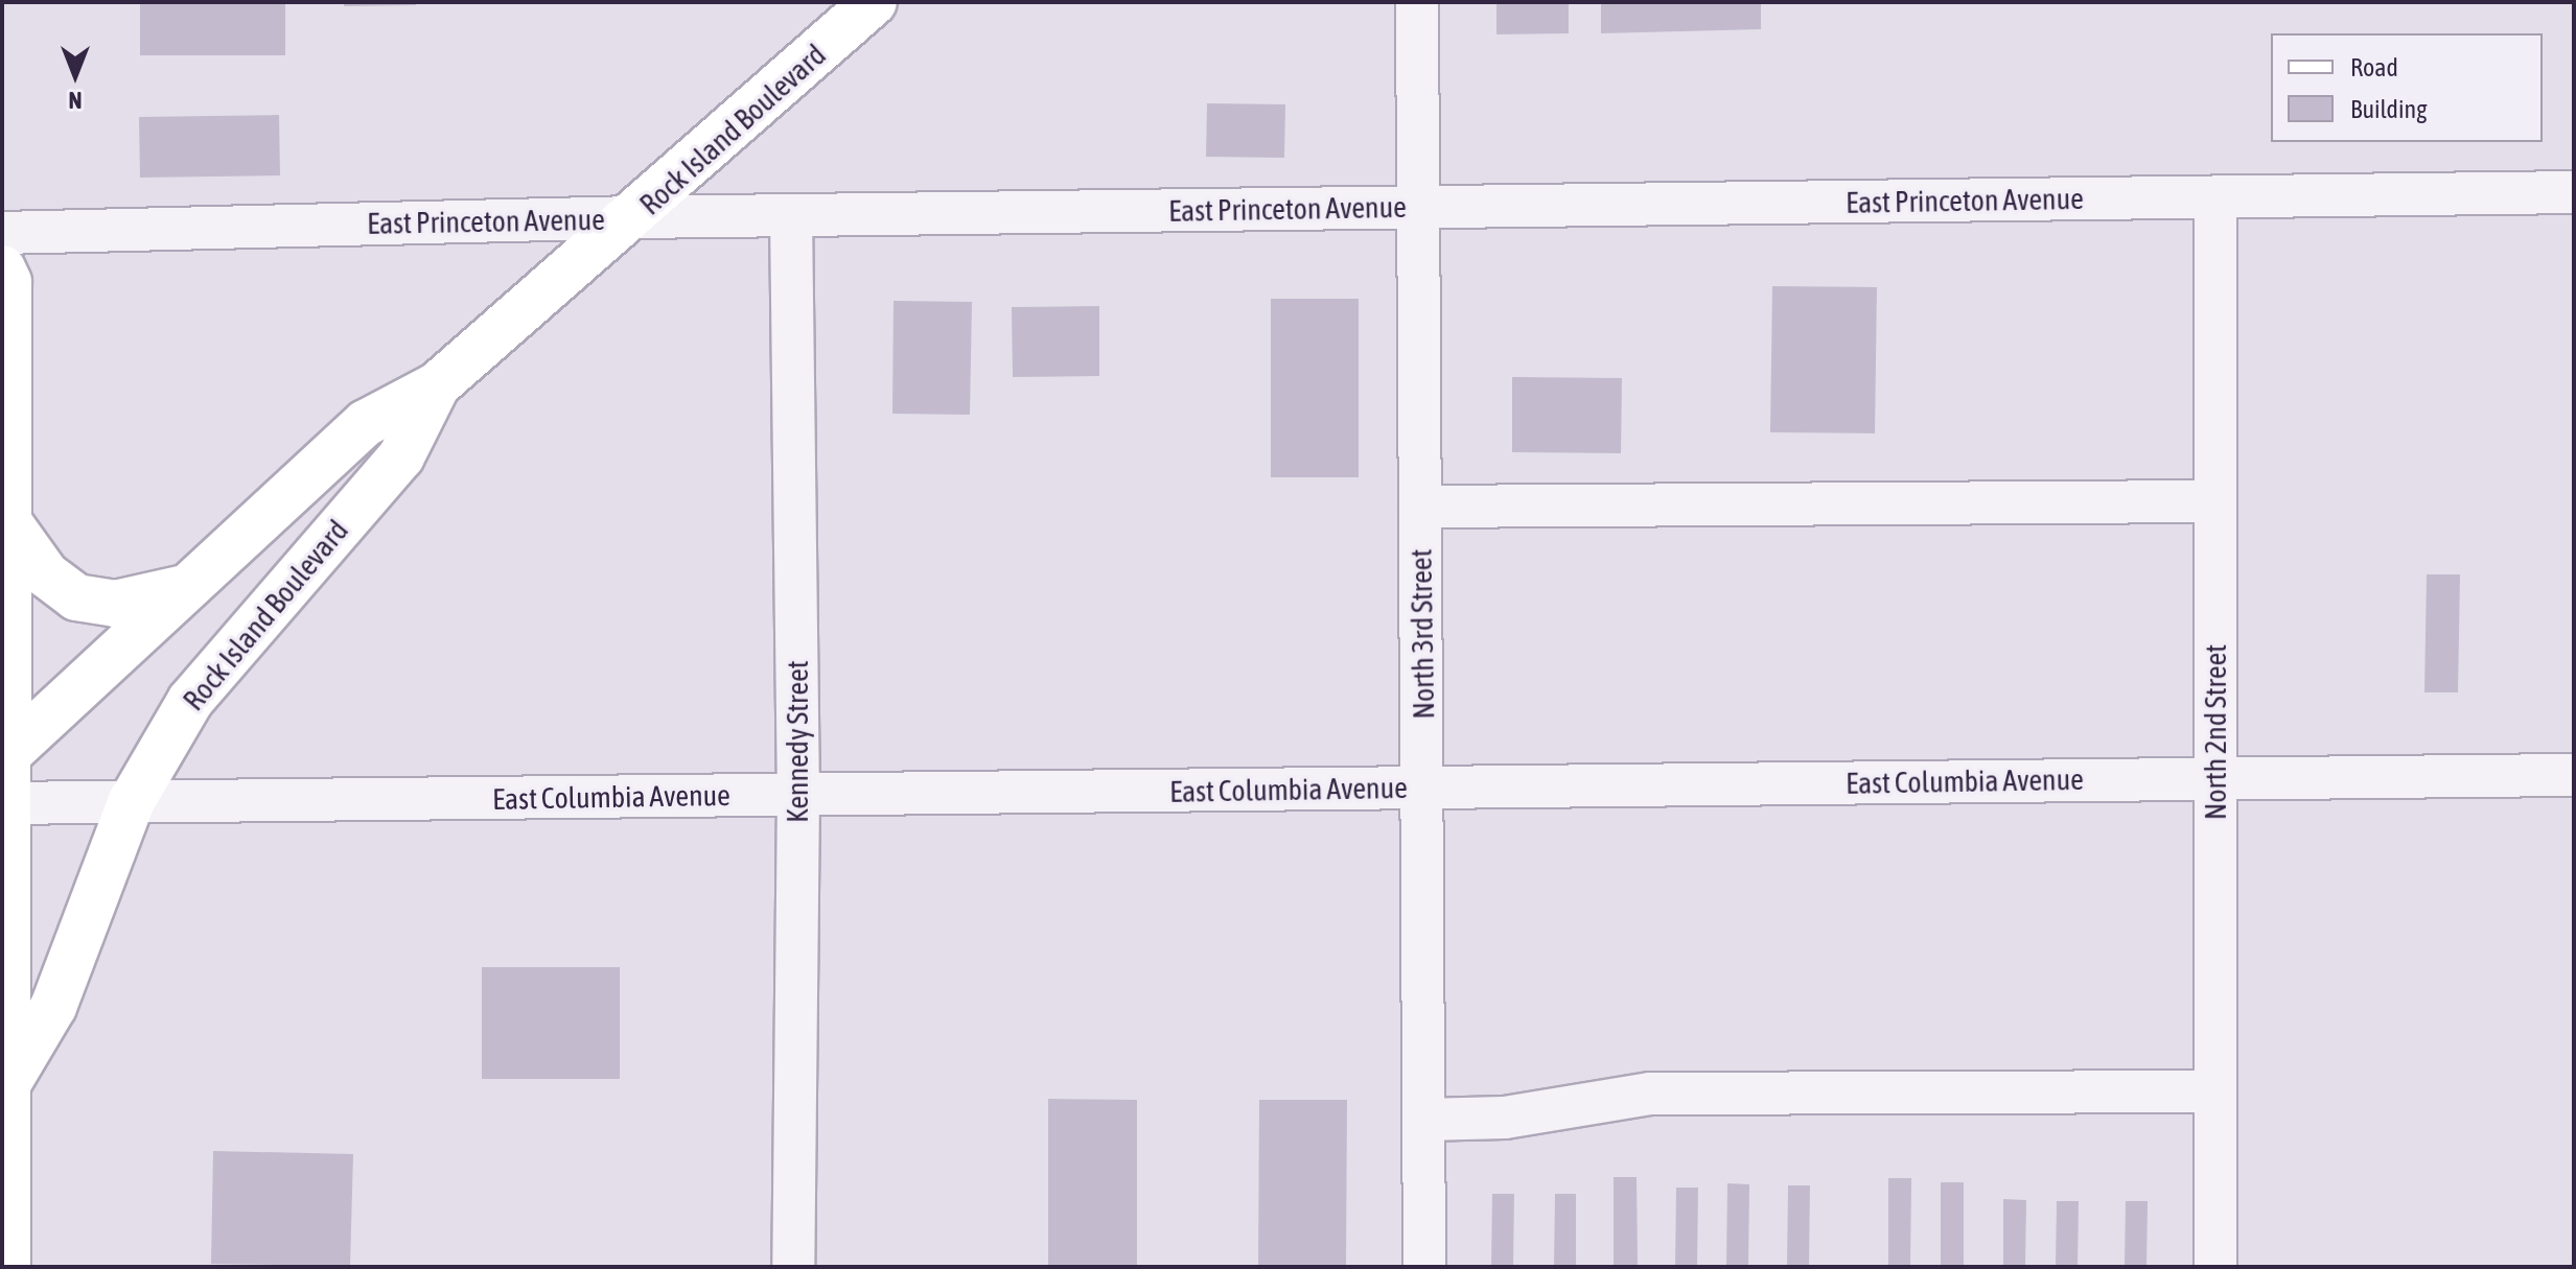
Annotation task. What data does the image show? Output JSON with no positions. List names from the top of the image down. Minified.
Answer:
{"streets":{"main road":["Rock Island Boulevard"],"street":["East Princeton Avenue","North 3rd Street","North 2nd Street","Kennedy Street","East Columbia Avenue"]},"crossings":[["Rock Island Boulevard","East Princeton Avenue"],["Rock Island Boulevard","East Columbia Avenue"],["East Princeton Avenue","North 3rd Street"],["East Princeton Avenue","North 2nd Street"],["East Princeton Avenue","Kennedy Street"],["North 3rd Street","East Columbia Avenue"],["North 2nd Street","East Columbia Avenue"],["Kennedy Street","East Columbia Avenue"]],"legend":["Road","Building"],"north":"bottom"}
